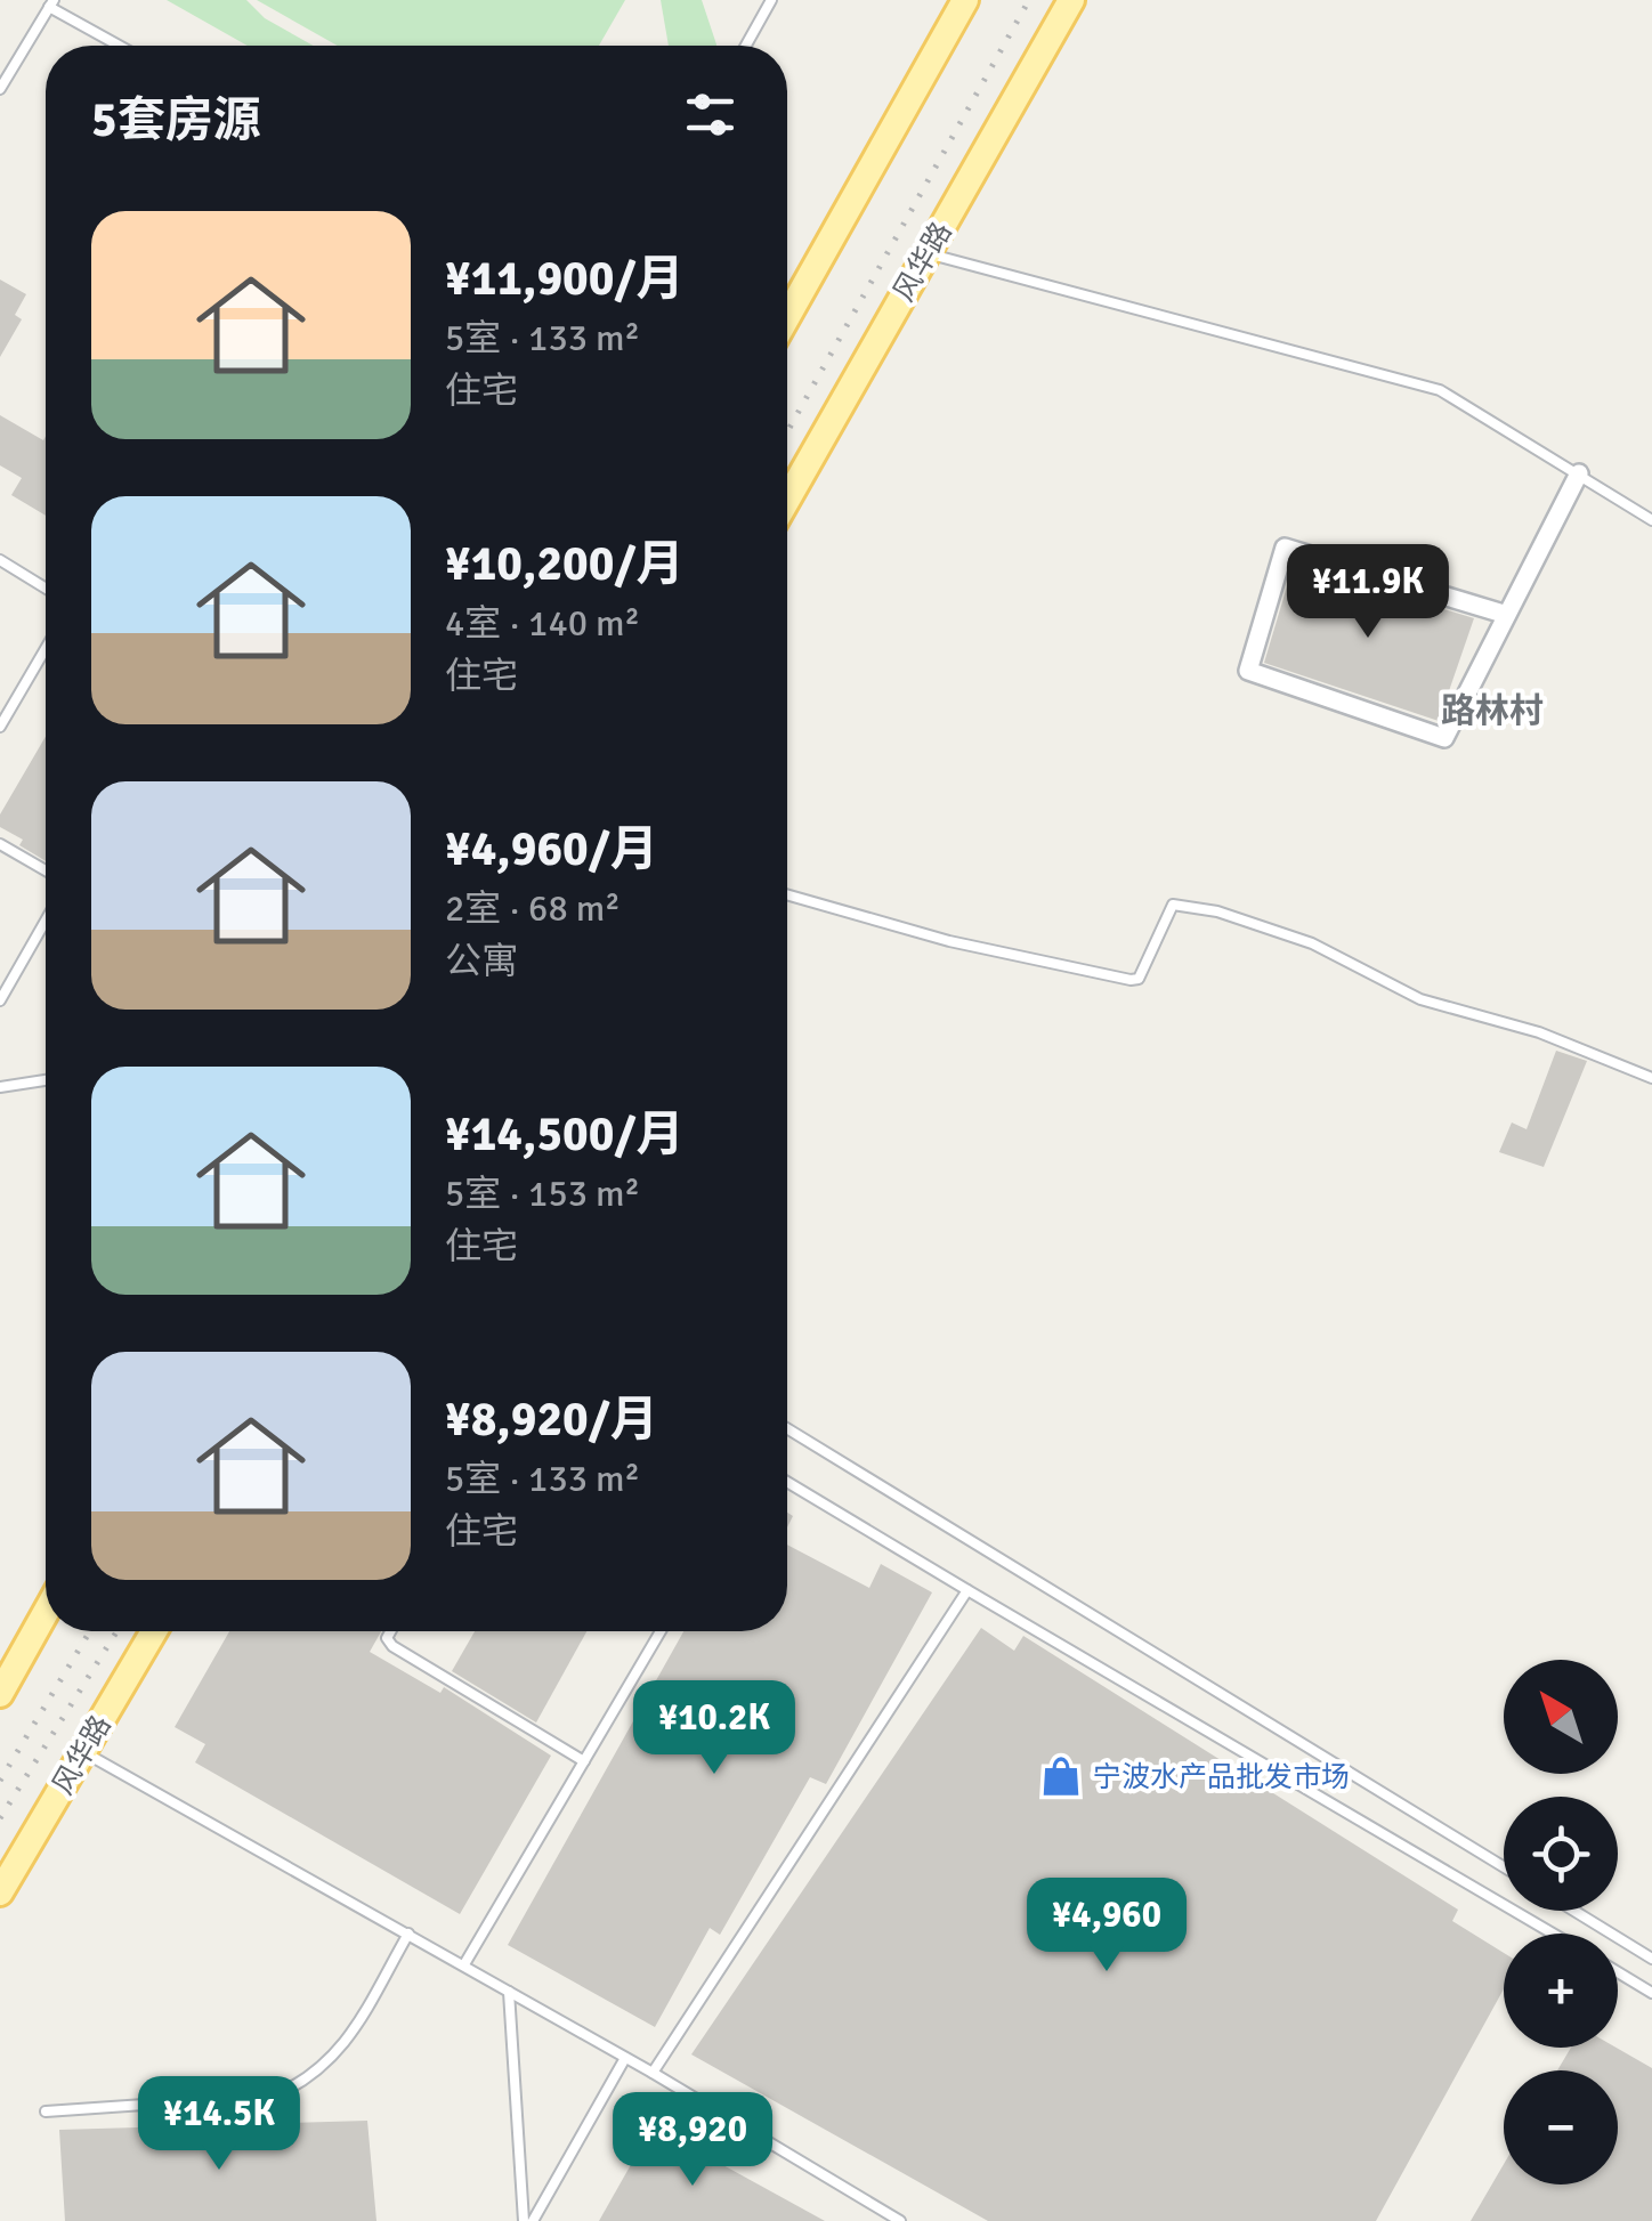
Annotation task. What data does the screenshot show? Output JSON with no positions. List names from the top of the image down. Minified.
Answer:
{"streets":{"main road":["风华路"]},"districts":["路林村"],"places":{"shop":["宁波水产品批发市场"]},"north":"top left","page":{"heading":"5套房源","list":[{"name":"¥11,900/月","note":"5室 · 133 m² · 住宅"},{"name":"¥10,200/月","note":"4室 · 140 m² · 住宅"},{"name":"¥4,960/月","note":"2室 · 68 m² · 公寓"},{"name":"¥14,500/月","note":"5室 · 153 m² · 住宅"},{"name":"¥8,920/月","note":"5室 · 133 m² · 住宅"}],"price":["¥11.9K","¥10.2K","¥4,960","¥14.5K","¥8,920"],"map_buttons":["+","−"]}}
